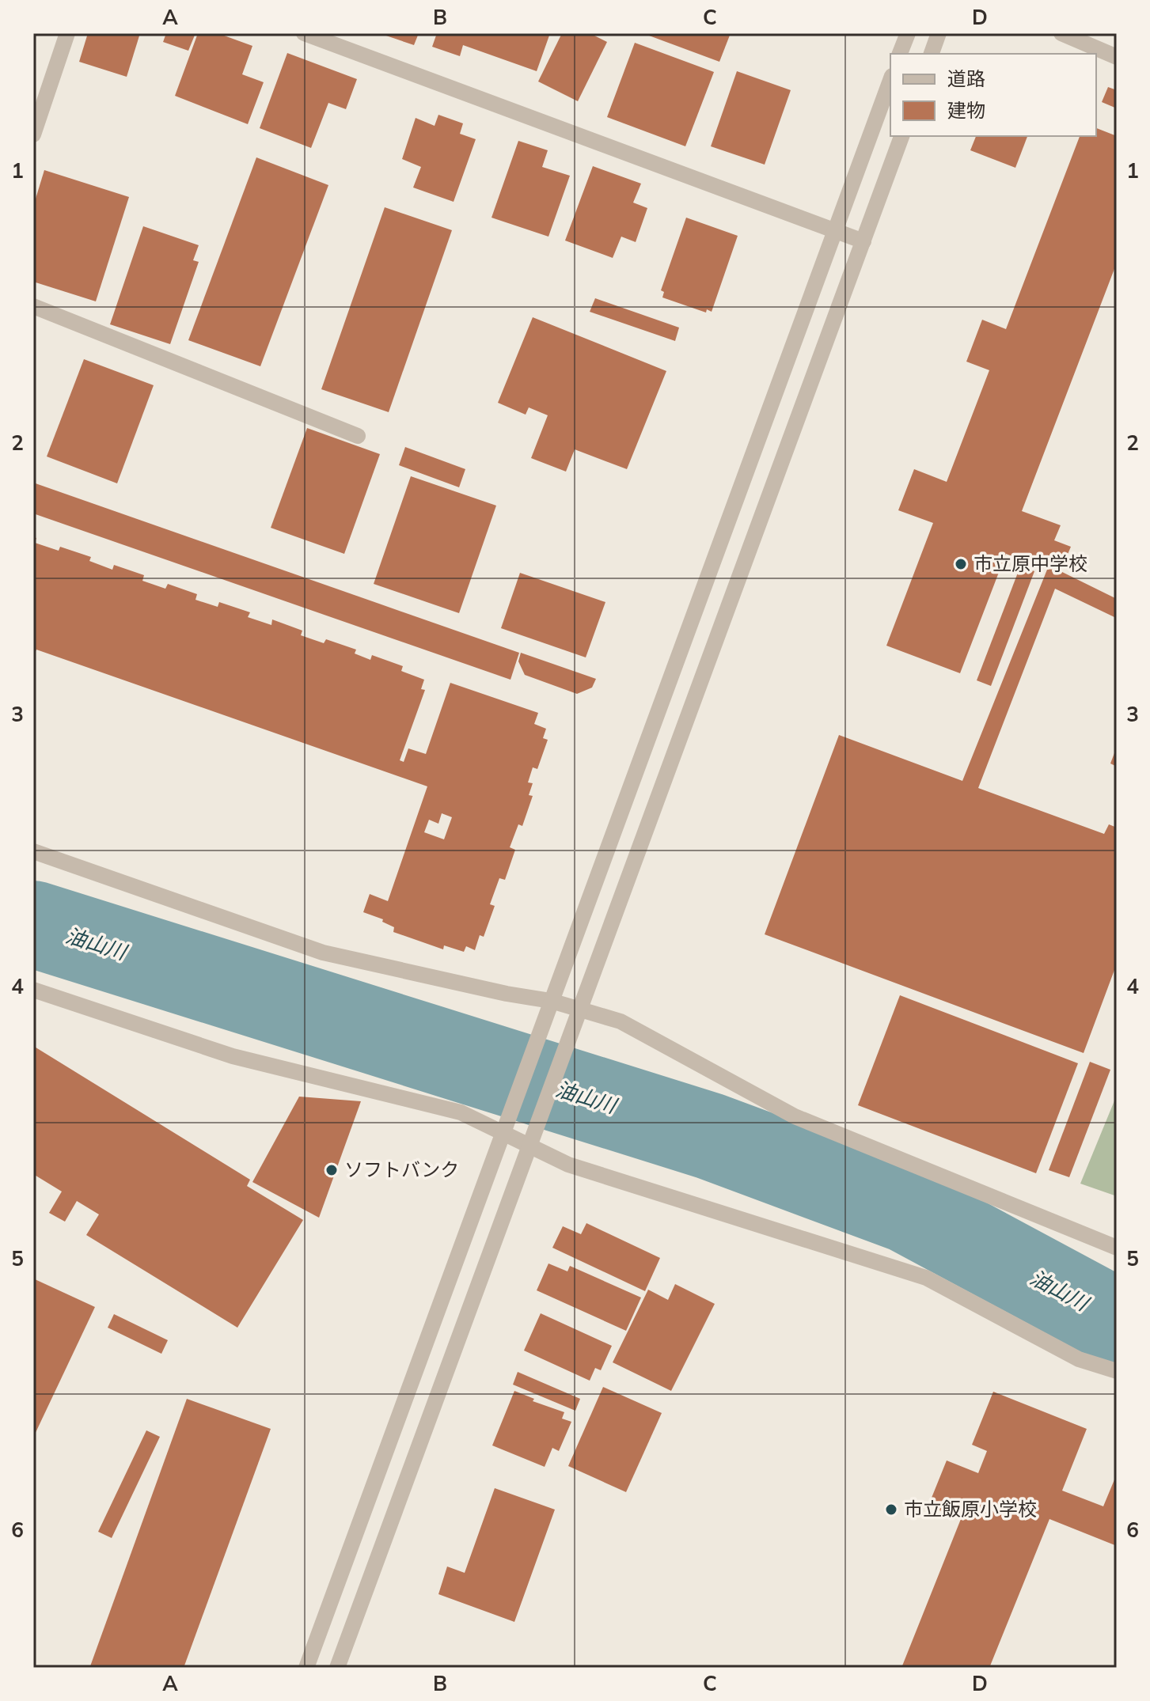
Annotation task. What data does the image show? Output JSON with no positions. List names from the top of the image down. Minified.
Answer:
{"water":["油山川"],"places":["市立原中学校","ソフトバンク","市立飯原小学校"],"legend":["道路","建物"],"grid":{"columns":["A","B","C","D"],"rows":["1","2","3","4","5","6"]}}
